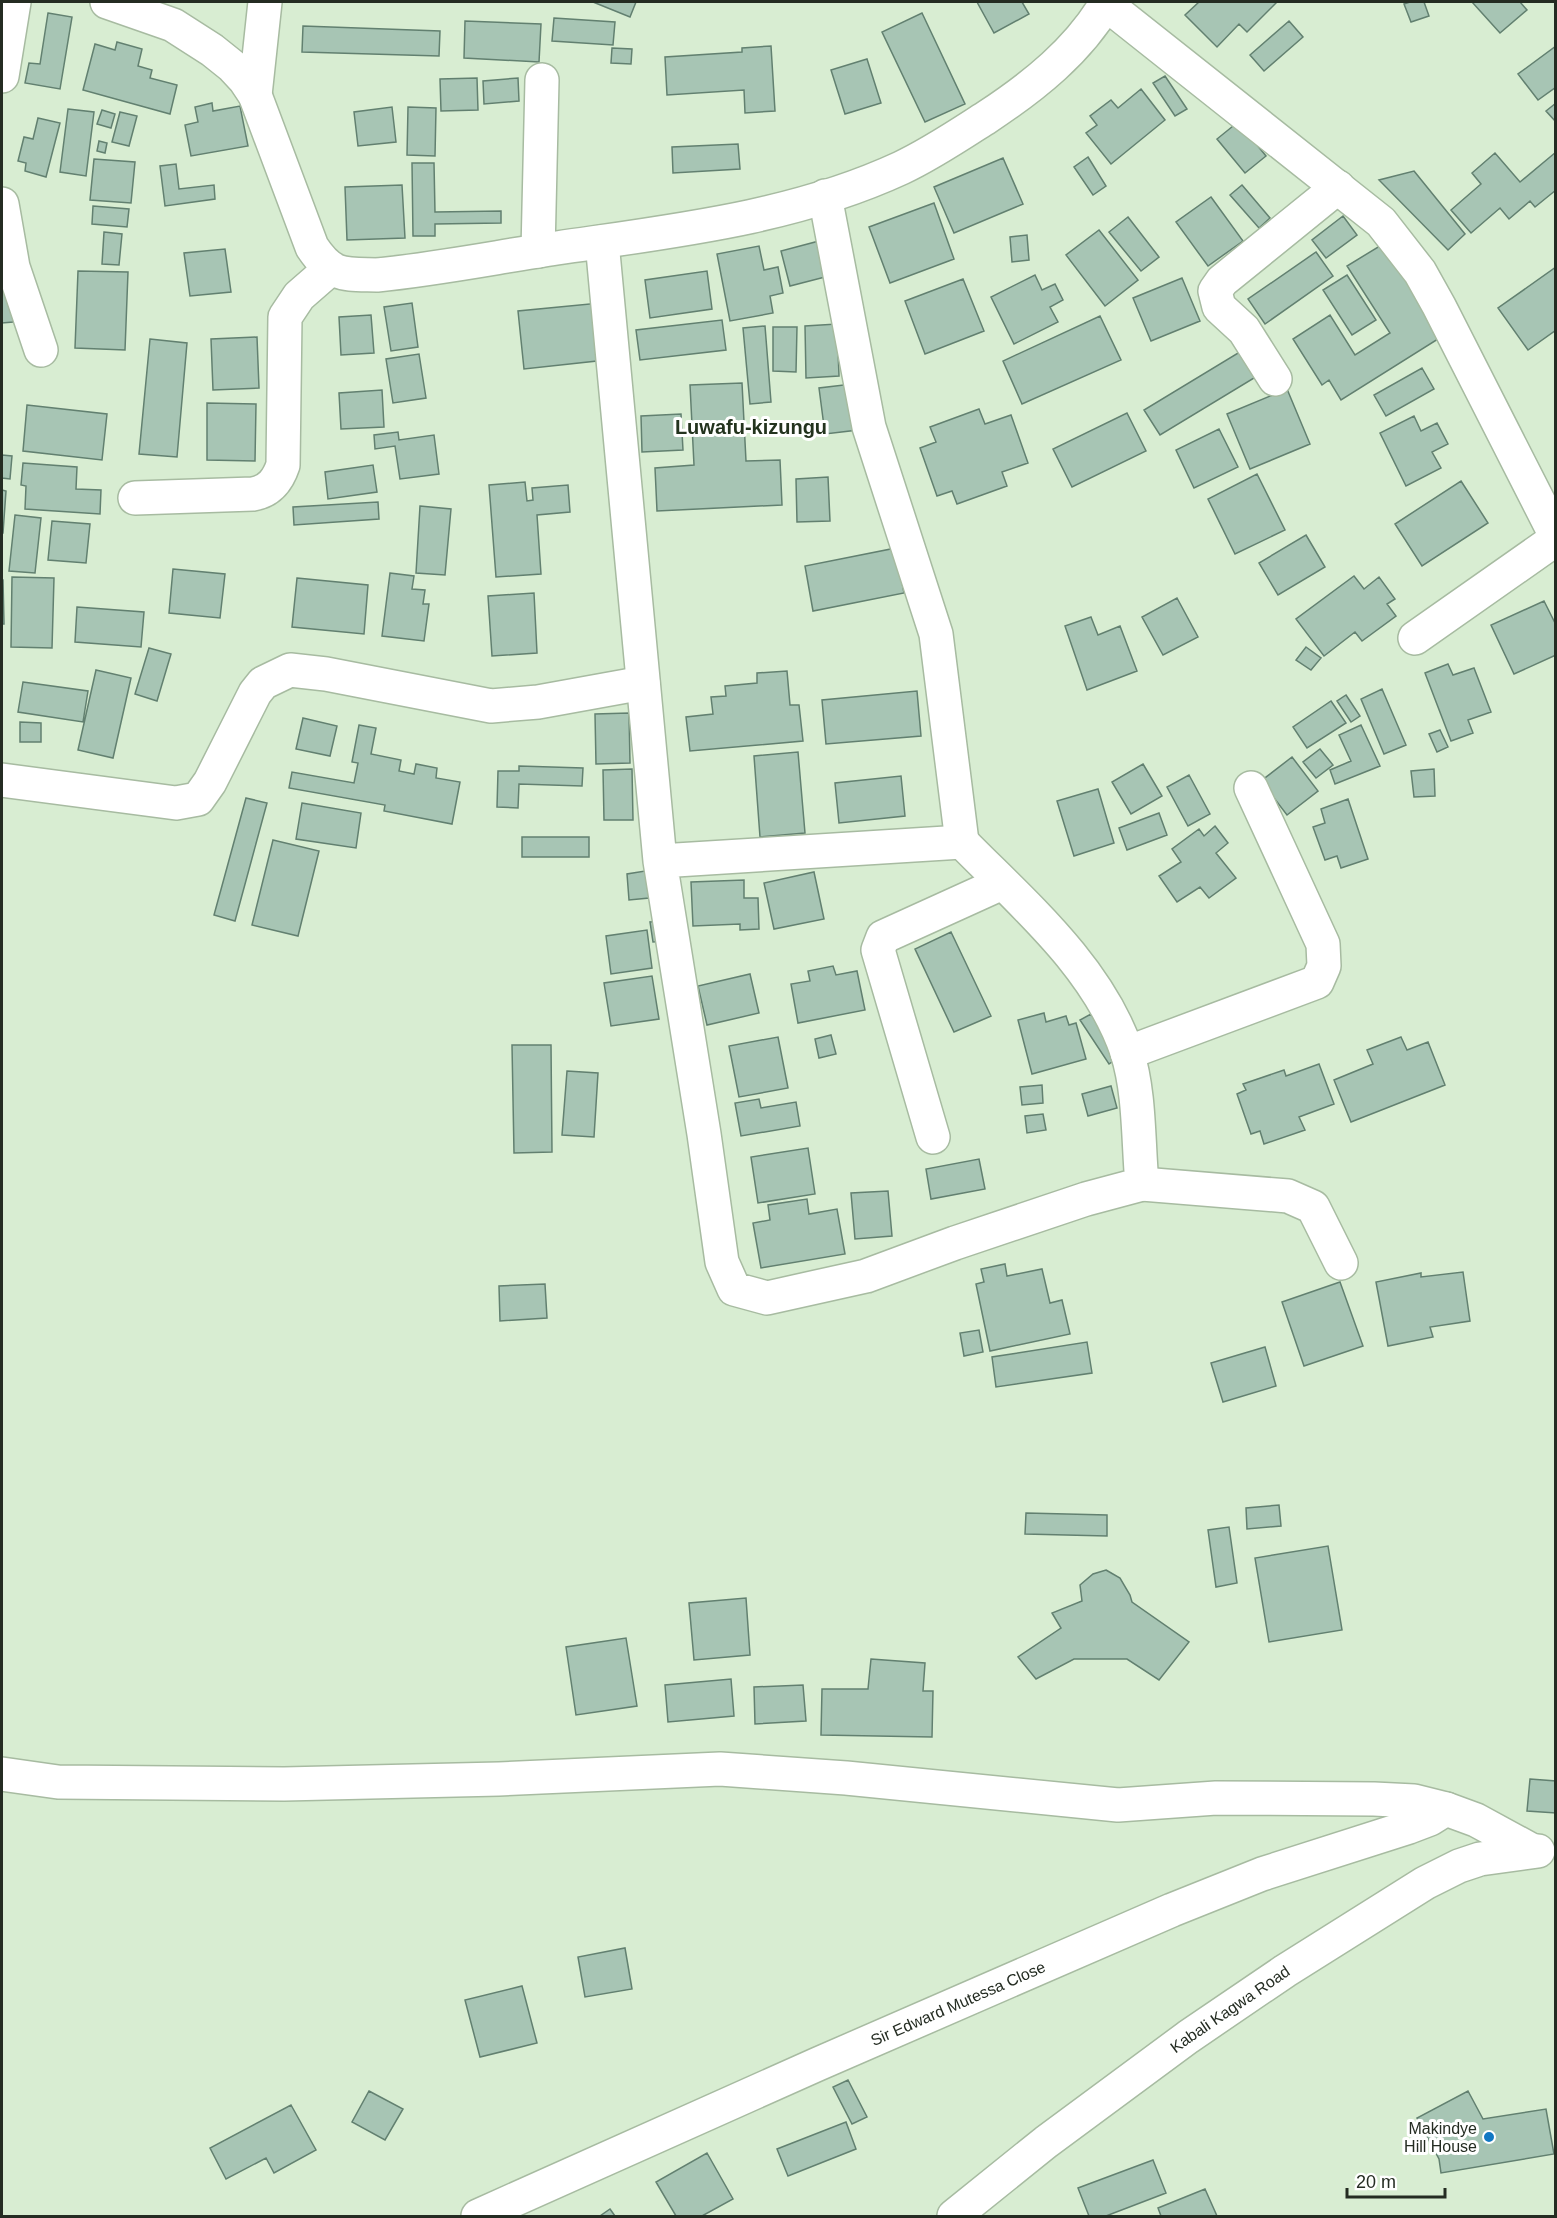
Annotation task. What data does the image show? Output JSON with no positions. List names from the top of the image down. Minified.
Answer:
{"streets":{"street":["Sir Edward Mutessa Close","Kabali Kagwa Road"]},"districts":["Luwafu-kizungu"],"places":["Makindye Hill House"],"scale_bar":"20 m"}
